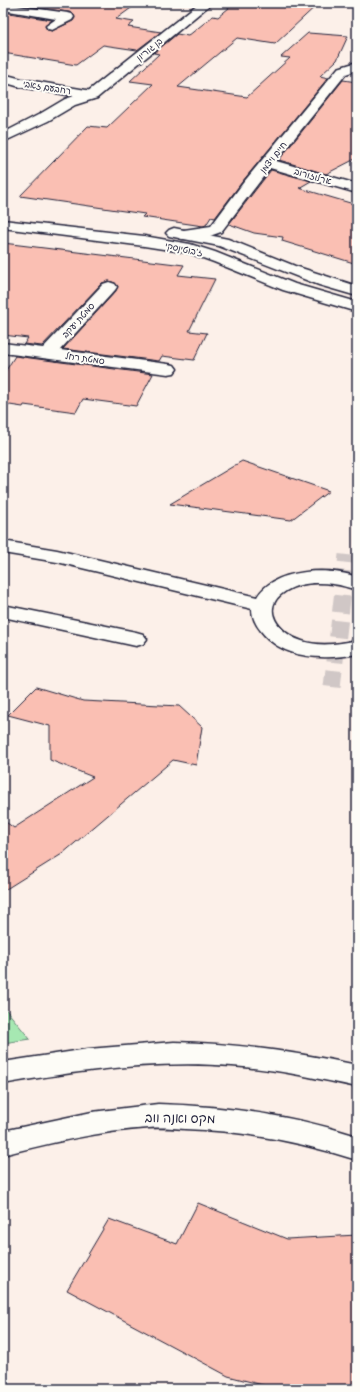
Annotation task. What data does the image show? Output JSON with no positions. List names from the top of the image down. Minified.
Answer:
{"streets":{"street":["בן גוריון","רחבעם זאבי","חיים ויצמן","ארלוזורוב","ז'בוטינסקי","סמטת יעקב","סמטת רחל","מקס ואנה ווב"]},"crossings":[["בן גוריון","רחבעם זאבי"],["חיים ויצמן","ארלוזורוב"],["חיים ויצמן","ז'בוטינסקי"],["סמטת יעקב","סמטת רחל"]]}
